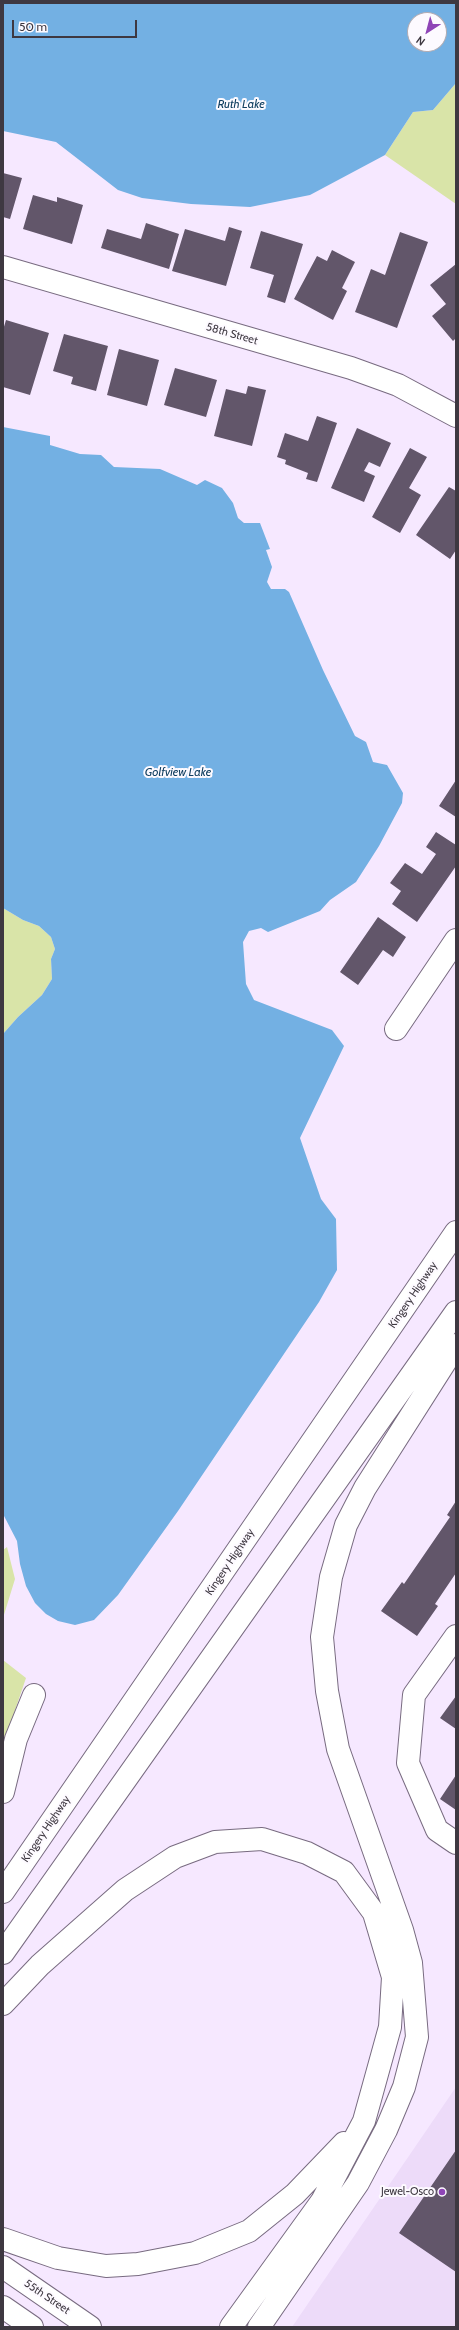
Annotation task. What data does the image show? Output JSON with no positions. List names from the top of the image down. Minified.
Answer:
{"streets":{"main road":["58th Street","Kingery Highway","55th Street"]},"water":["Ruth Lake","Golfview Lake"],"places":["Jewel-Osco"],"scale_bar":"50 m","north":"bottom left"}
